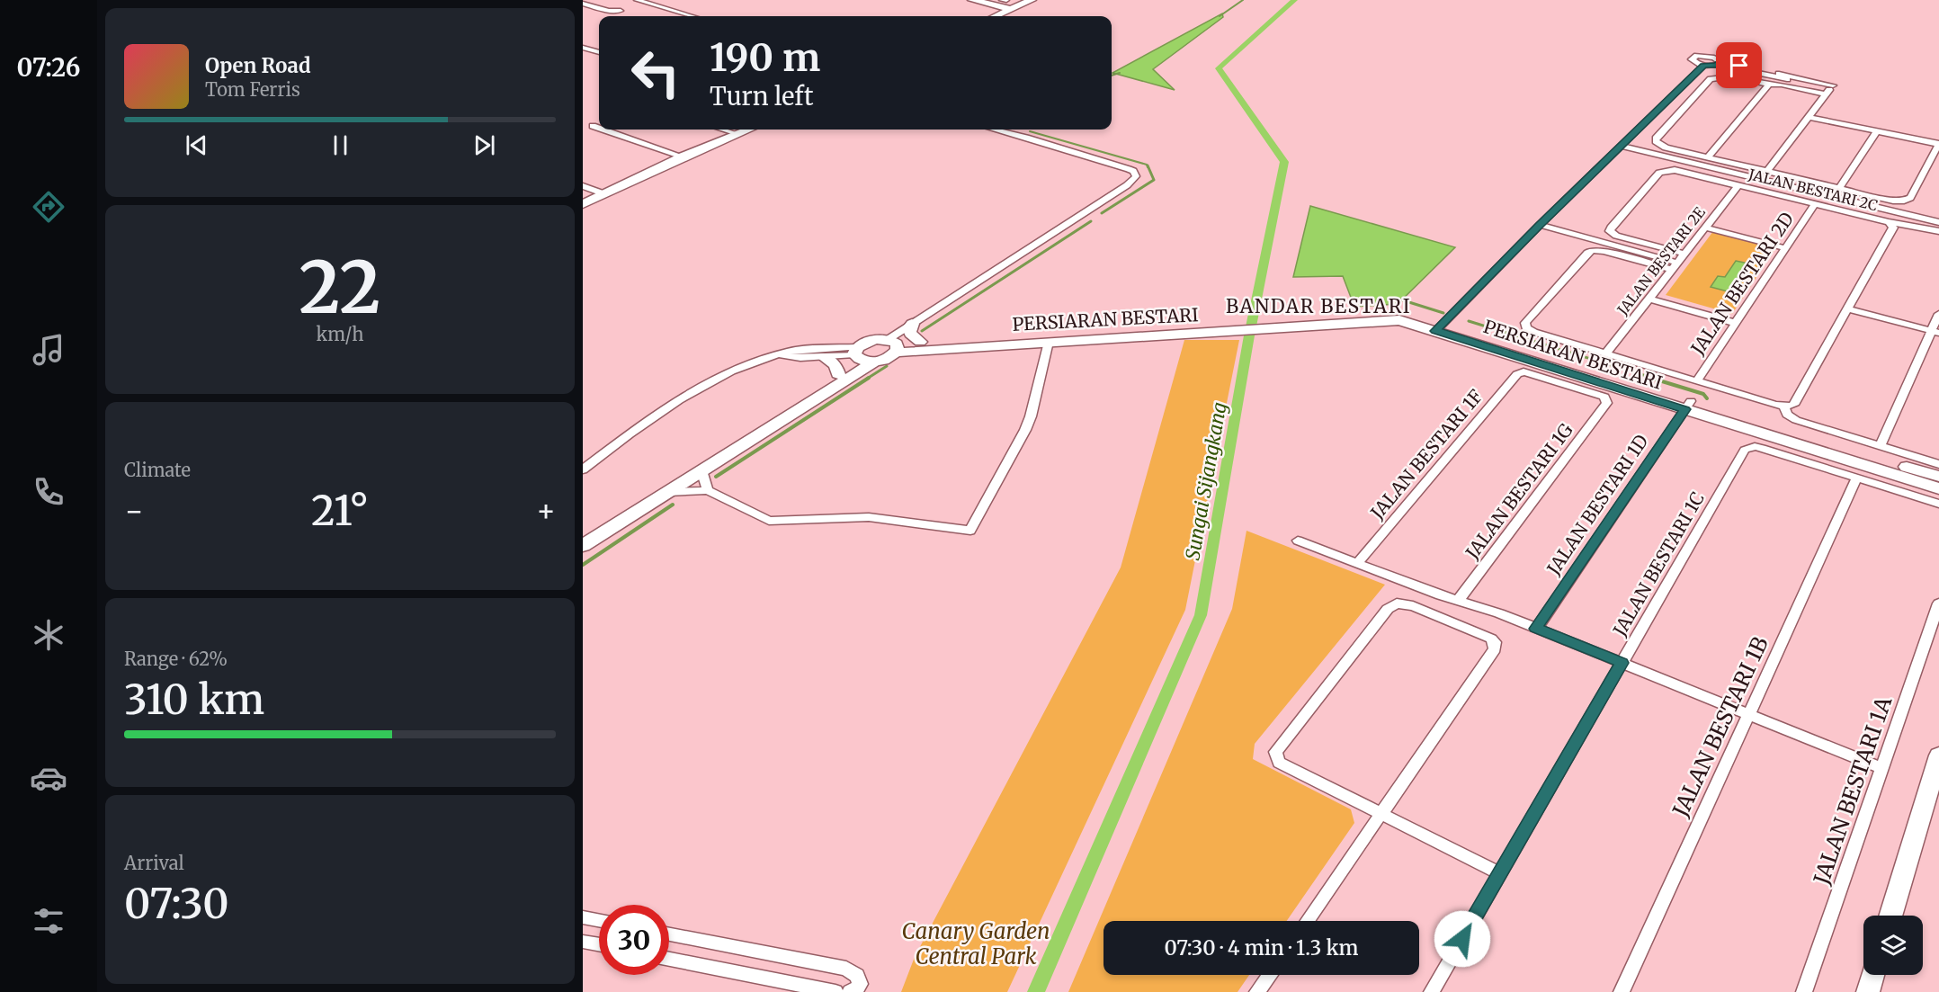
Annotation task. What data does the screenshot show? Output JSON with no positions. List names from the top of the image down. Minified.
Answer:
{"streets":{"street":["JALAN BESTARI 2C","JALAN BESTARI 2E","JALAN BESTARI 2D","PERSIARAN BESTARI","JALAN BESTARI 1F","JALAN BESTARI 1G","JALAN BESTARI 1D","JALAN BESTARI 1C","JALAN BESTARI 1B","JALAN BESTARI 1A"]},"crossings":[["JALAN BESTARI 2C","JALAN BESTARI 2E"],["JALAN BESTARI 2C","JALAN BESTARI 2D"],["PERSIARAN BESTARI","JALAN BESTARI 1D"],["JALAN BESTARI 1F","JALAN BESTARI 1G"],["JALAN BESTARI 1C","JALAN BESTARI 1B"]],"districts":["BANDAR BESTARI"],"water":["Sungai Sijangkang"],"parks":["Canary Garden Central Park"],"page":{"tabs":"07:26","turn":["190 m","Turn left"],"song":["Open Road","Tom Ferris"],"tile":[["22","km/h"],"Climate",["Range · 62%","310 km"],["Arrival","07:30"]],"heat":["−","21°","+"],"limit":"30","trip":"07:30 · 4 min · 1.3 km"}}
